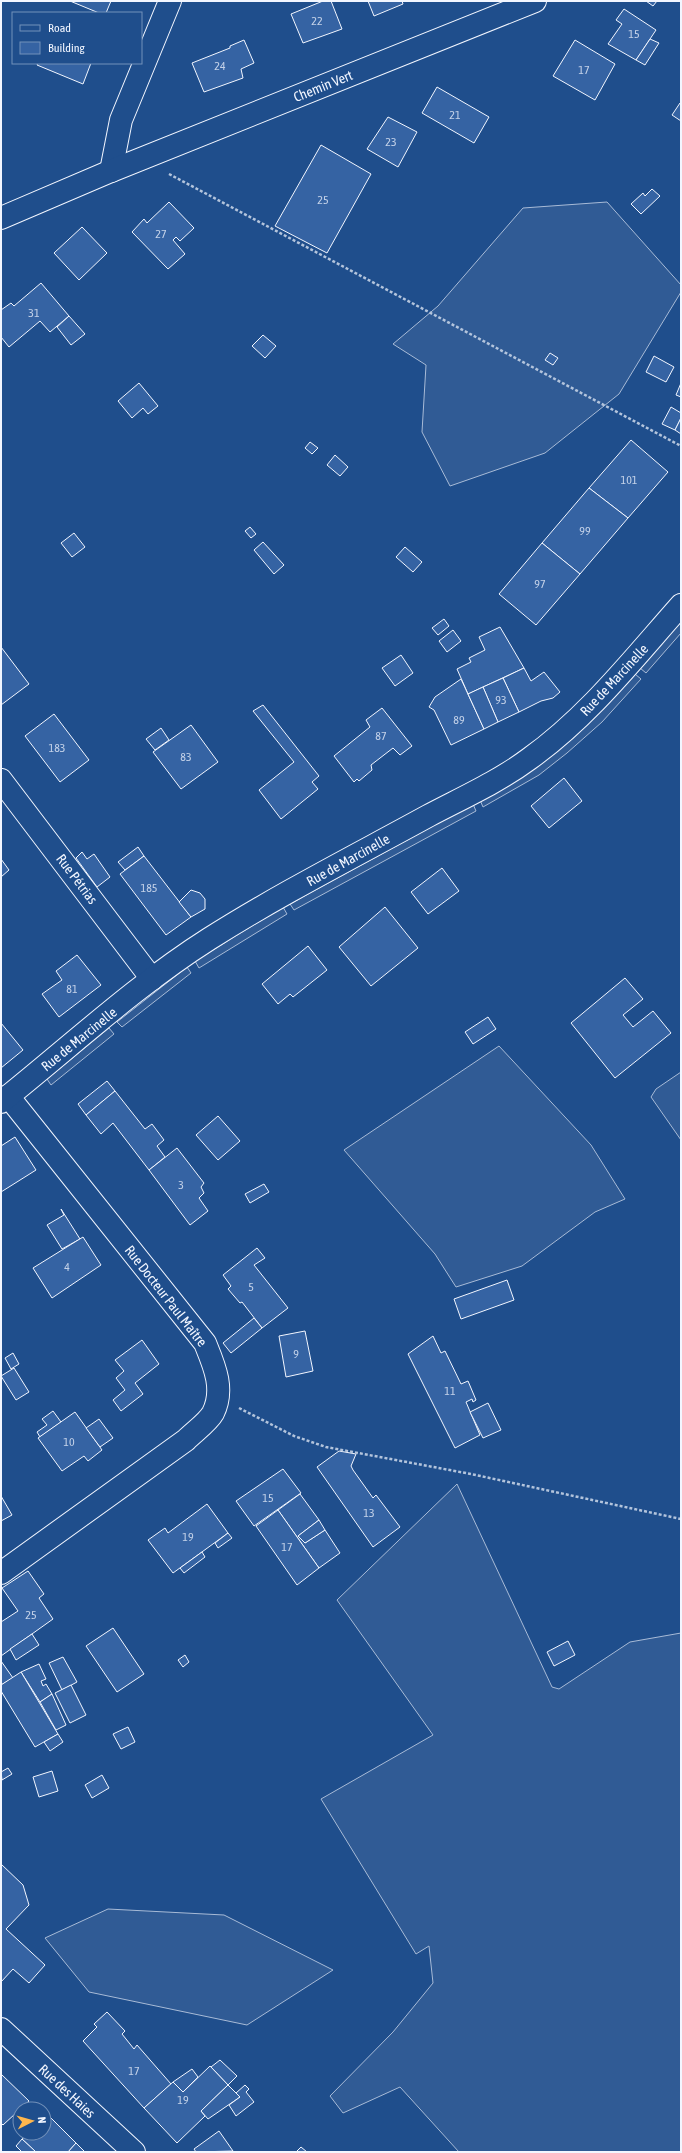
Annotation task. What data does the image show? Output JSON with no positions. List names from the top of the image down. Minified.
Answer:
{"streets":{"street":["Chemin Vert","Rue de Marcinelle","Rue Pétrias","Rue Docteur Paul Maître","Rue des Haies"]},"crossings":[["Rue de Marcinelle","Rue Pétrias"],["Rue de Marcinelle","Rue Docteur Paul Maître"]],"house_numbers":["22","15","24","17","21","23","25","27","31","101","99","97","93","89","87","183","83","185","81","3","4","5","9","11","10","15","13","19","17","25","17","19"],"legend":["Road","Building"],"north":"right"}
